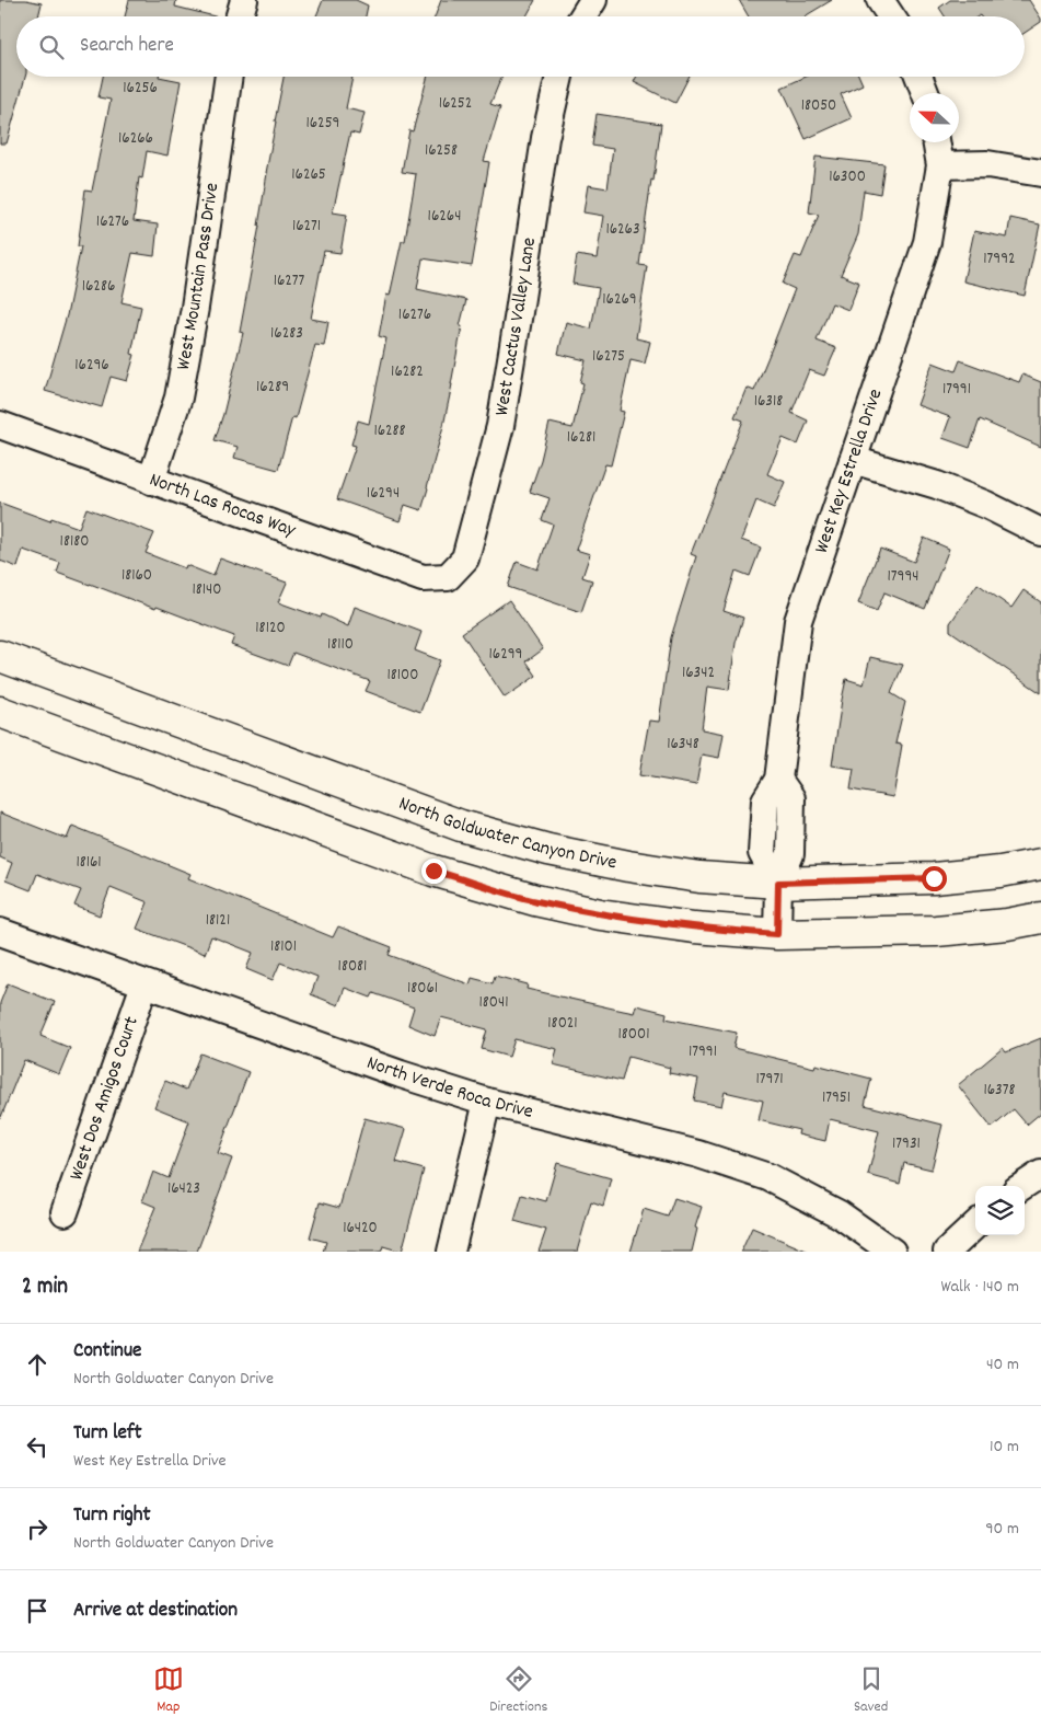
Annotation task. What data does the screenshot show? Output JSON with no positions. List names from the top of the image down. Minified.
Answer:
{"streets":{"street":["West Mountain Pass Drive","West Cactus Valley Lane","West Key Estrella Drive","North Las Rocas Way","North Goldwater Canyon Drive","North Verde Roca Drive","West Dos Amigos Court"]},"crossings":[["West Mountain Pass Drive","North Las Rocas Way"],["West Cactus Valley Lane","North Las Rocas Way"],["West Key Estrella Drive","North Goldwater Canyon Drive"],["North Verde Roca Drive","West Dos Amigos Court"]],"house_numbers":["16256","16252","18050","16259","16266","16258","16265","16300","16264","16276","16271","16263","17992","16277","16286","16269","16276","16283","16275","16296","16282","16289","17991","16318","16288","16281","16294","18180","18160","17994","18140","18120","18110","16299","16342","18100","16348","18161","18121","18101","18081","18061","18041","18021","18001","17991","17971","16378","17951","17931","16423","16420"],"north":"left","page":{"search":"Search here","heading":["2 min","Walk · 140 m"],"list":[["Continue","North Goldwater Canyon Drive","40 m"],["Turn left","West Key Estrella Drive","10 m"],["Turn right","North Goldwater Canyon Drive","90 m"],"Arrive at destination"],"nav":["Map","Directions","Saved"]}}
